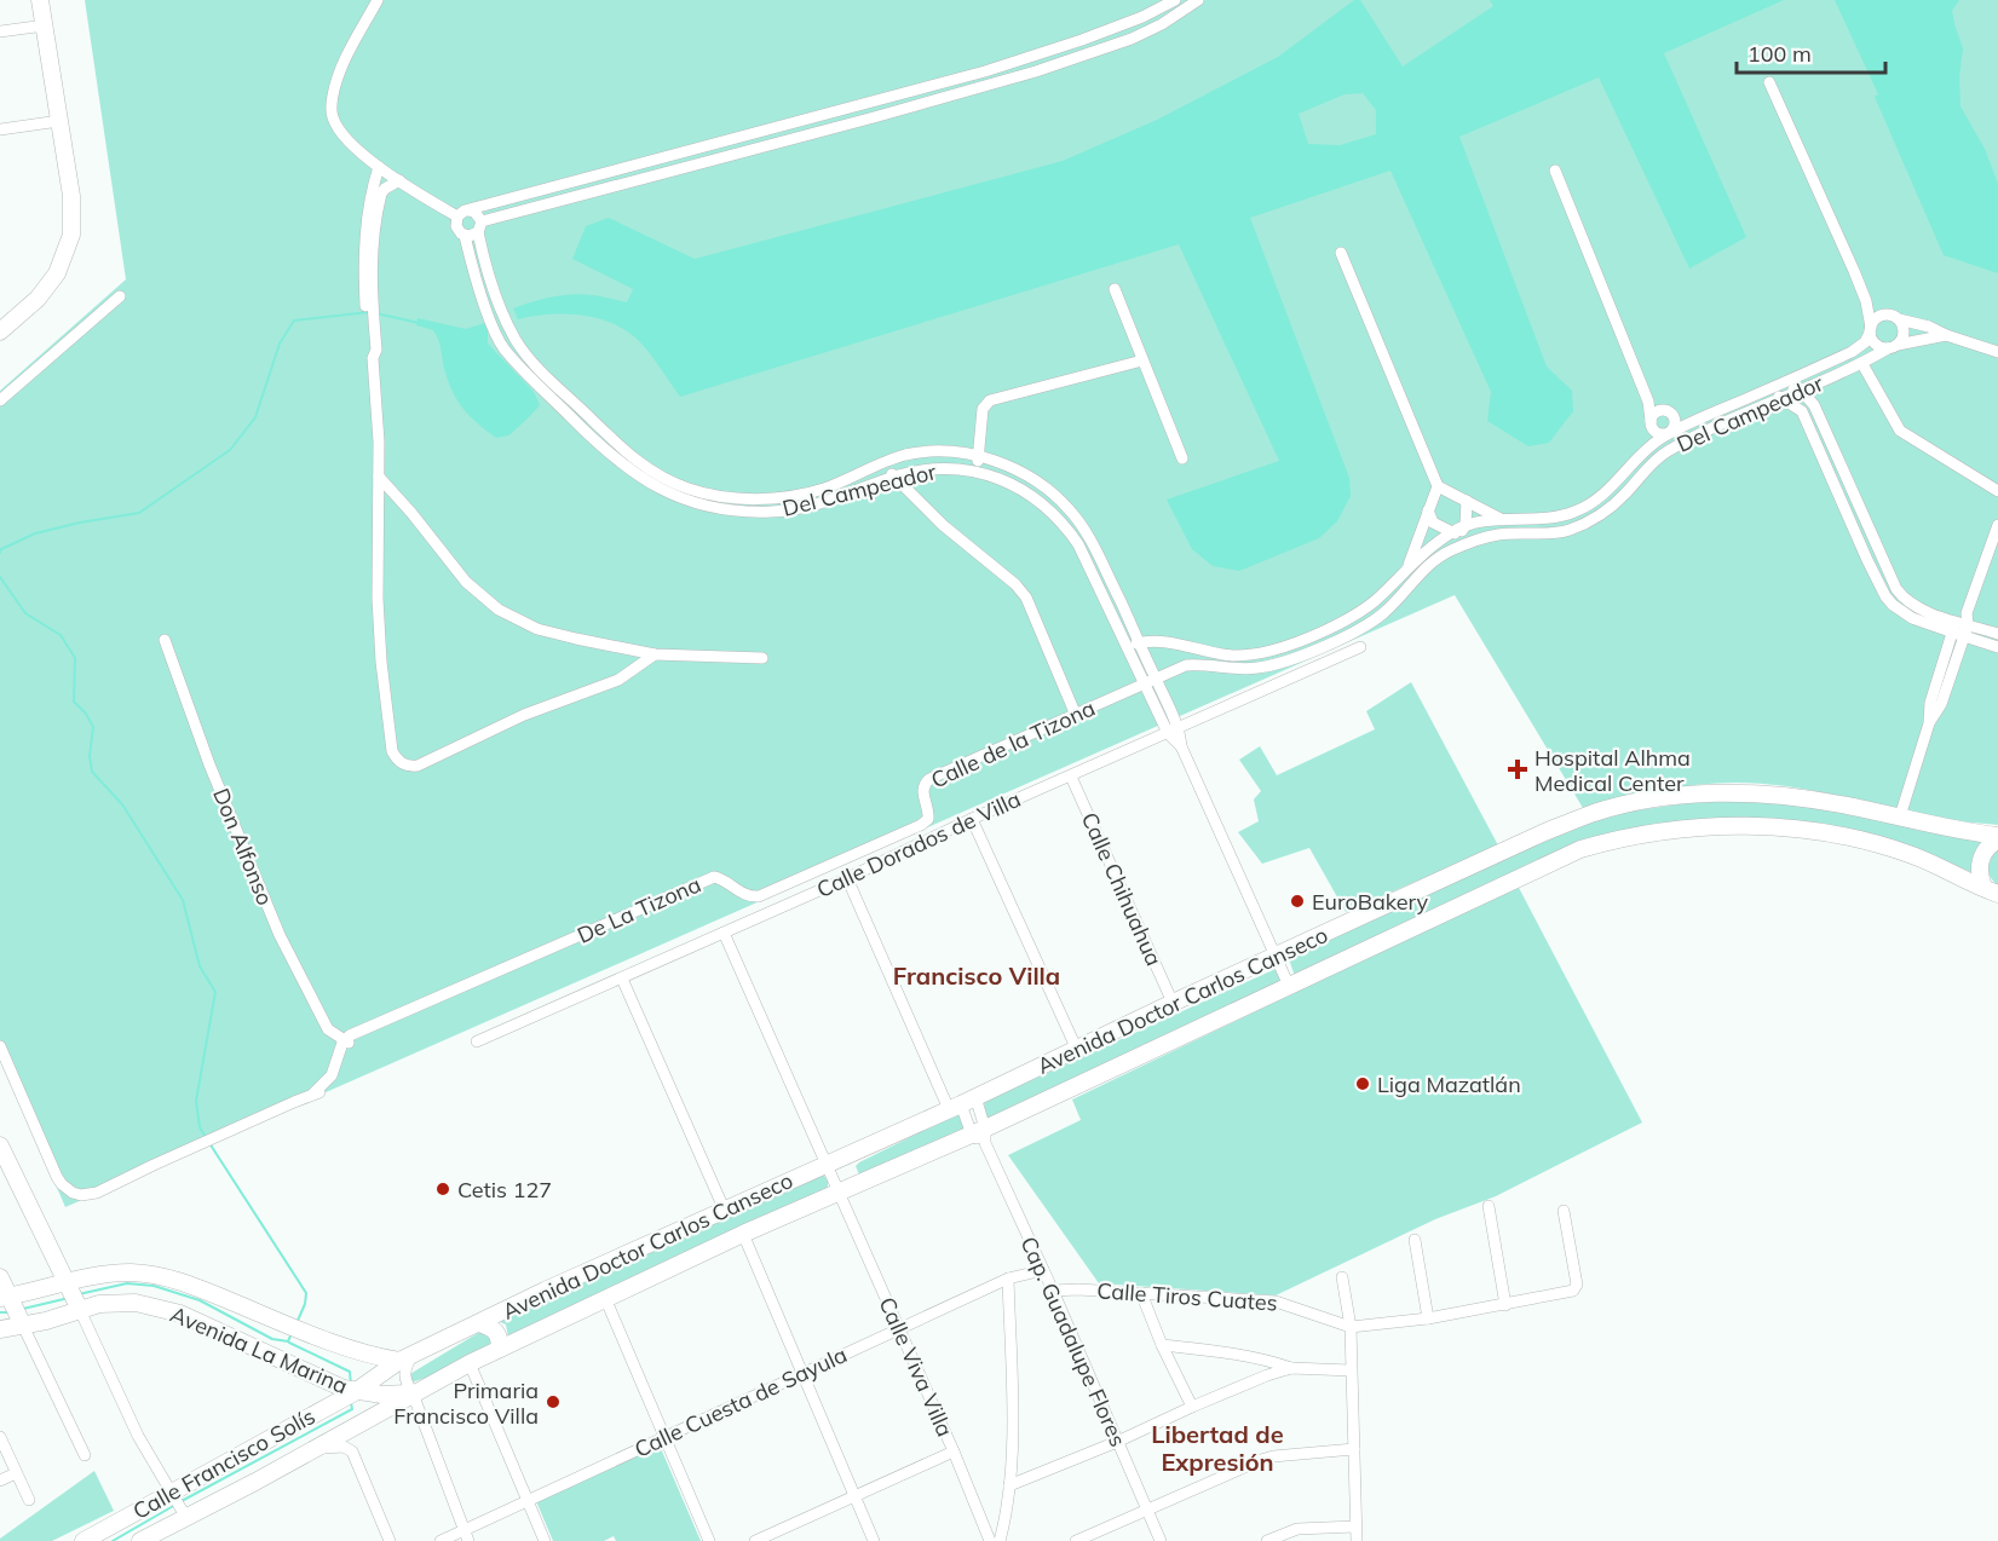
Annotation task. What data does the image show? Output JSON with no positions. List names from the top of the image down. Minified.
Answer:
{"streets":{"main road":["Avenida Doctor Carlos Canseco","Avenida La Marina","Calle Francisco Solís"],"street":["Del Campeador","Calle de la Tizona","Calle Dorados de Villa","Don Alfonso","Calle Chihuahua","De La Tizona","Calle Tiros Cuates","Cap. Guadalupe Flores","Calle Viva Villa","Calle Cuesta de Sayula"]},"crossings":[["Del Campeador","Calle de la Tizona"],["Calle de la Tizona","De La Tizona"],["Calle Dorados de Villa","Calle Chihuahua"],["Don Alfonso","De La Tizona"],["Calle Chihuahua","Avenida Doctor Carlos Canseco"],["Avenida Doctor Carlos Canseco","Cap. Guadalupe Flores"],["Avenida Doctor Carlos Canseco","Avenida La Marina"],["Avenida Doctor Carlos Canseco","Calle Viva Villa"],["Avenida Doctor Carlos Canseco","Calle Francisco Solís"],["Calle Tiros Cuates","Cap. Guadalupe Flores"],["Cap. Guadalupe Flores","Calle Cuesta de Sayula"],["Avenida La Marina","Calle Francisco Solís"],["Calle Viva Villa","Calle Cuesta de Sayula"]],"districts":["Francisco Villa","Libertad de Expresión"],"places":{"health":["Hospital Alhma Medical Center"],"other":["EuroBakery","Liga Mazatlán","Cetis 127","Primaria Francisco Villa"]},"scale_bar":"100 m"}
